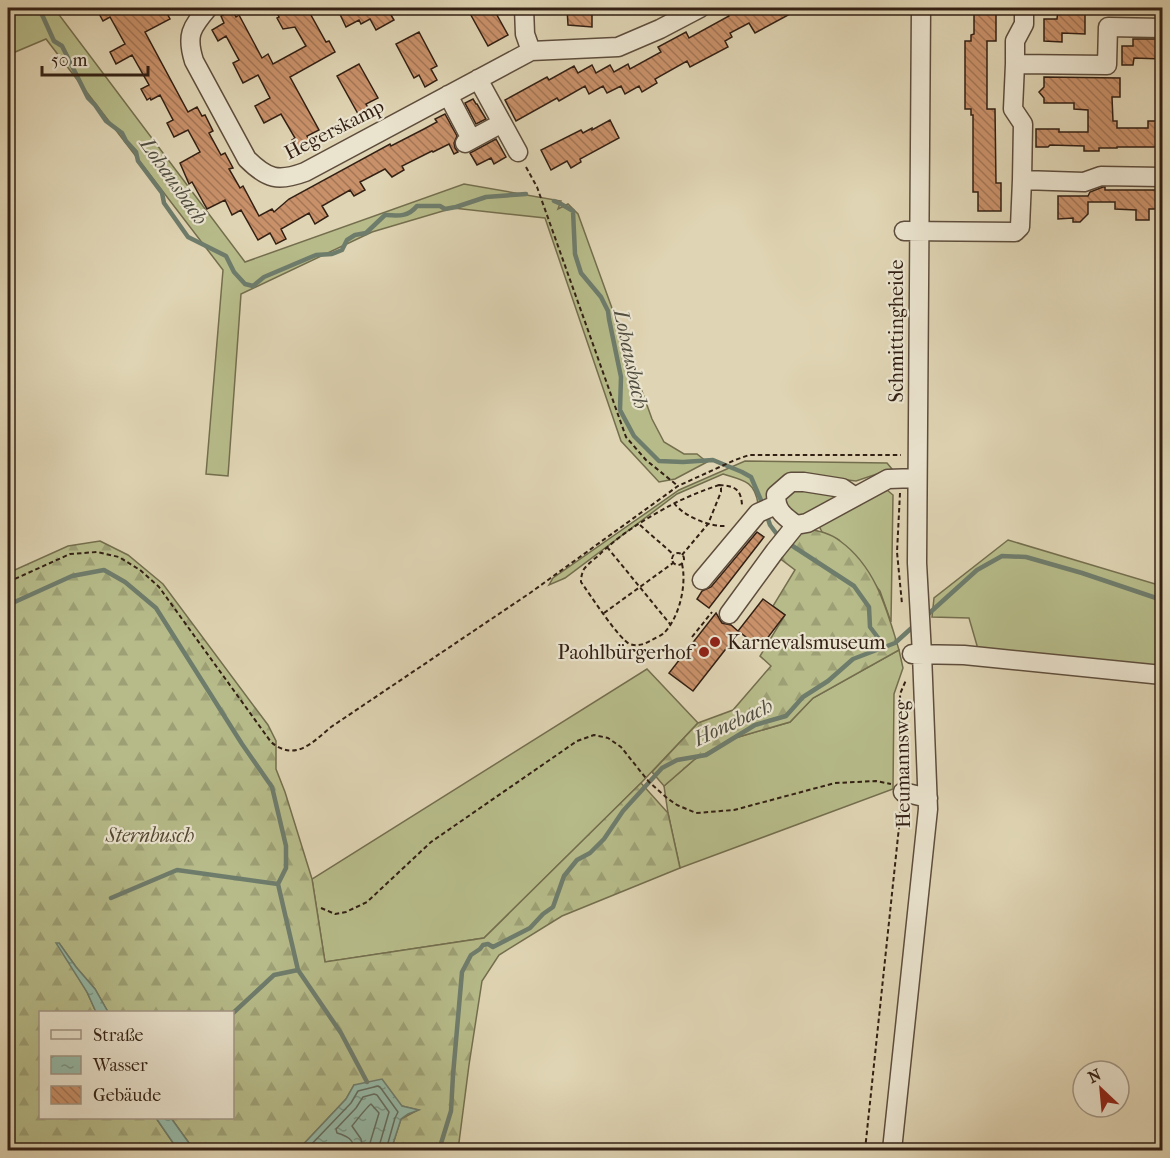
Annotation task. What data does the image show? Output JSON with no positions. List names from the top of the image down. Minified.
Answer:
{"streets":{"street":["Hegerskamp","Schmittingheide","Heumannsweg"]},"crossings":[["Schmittingheide","Heumannsweg"]],"water":["Lohausbach","Honebach"],"parks":["Sternbusch"],"places":["Karnevalsmuseum","Paohlbürgerhof"],"legend":["Straße","Wasser","Gebäude"],"scale_bar":"50 m","north":"top left"}
